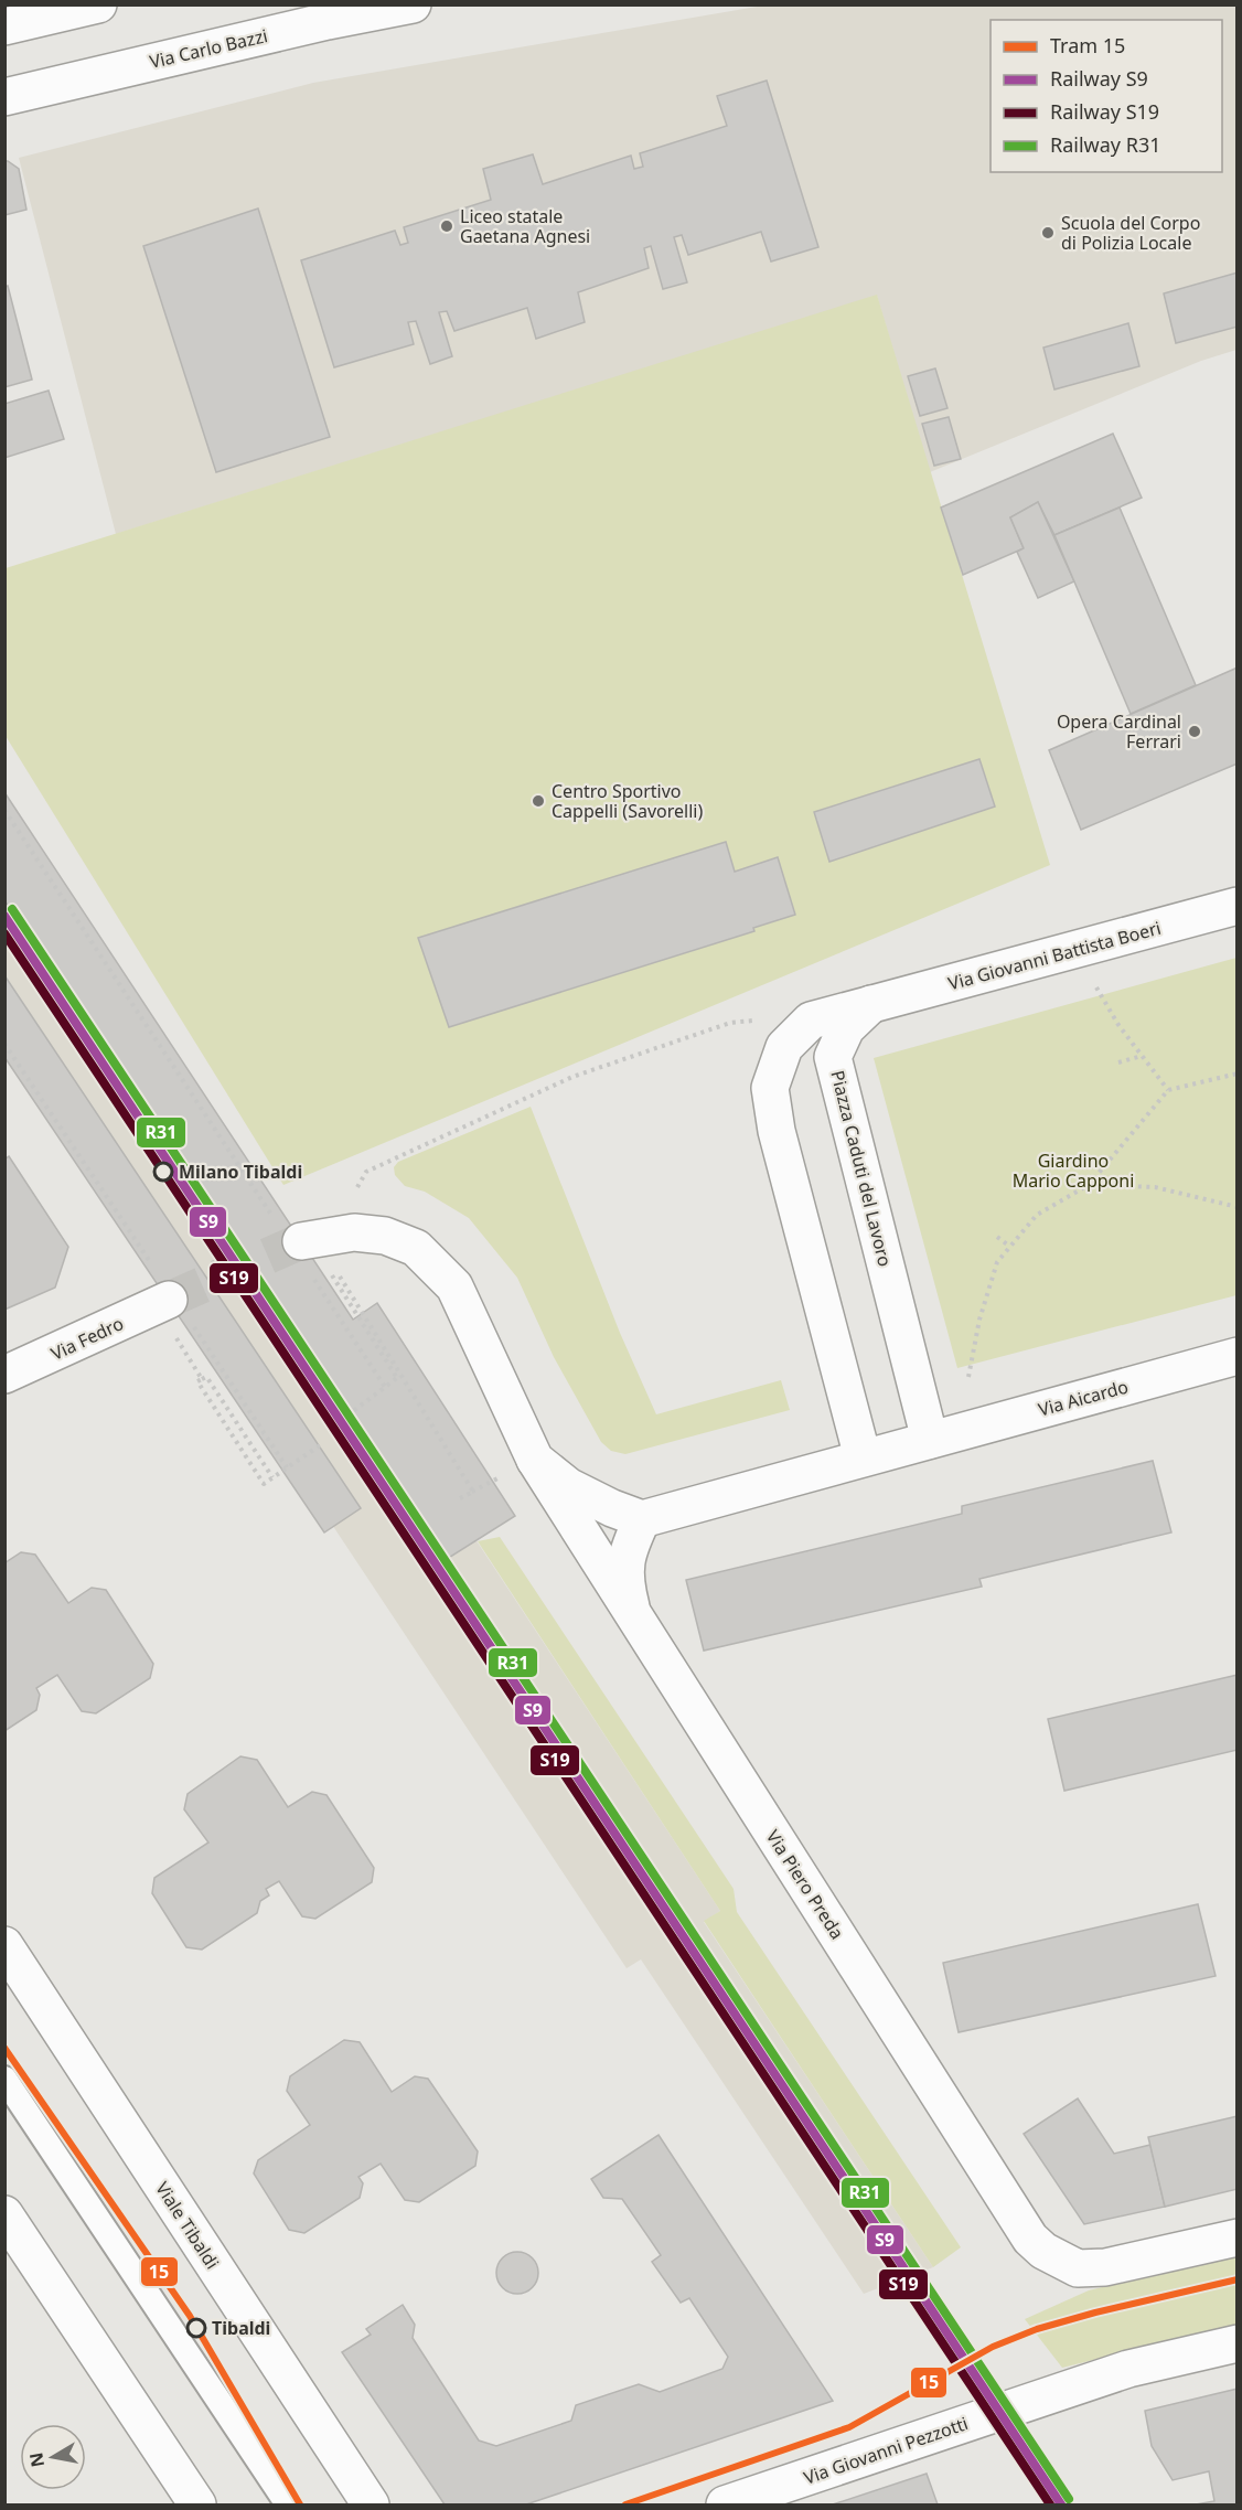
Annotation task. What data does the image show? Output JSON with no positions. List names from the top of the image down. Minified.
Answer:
{"streets":{"street":["Via Carlo Bazzi","Via Giovanni Battista Boeri","Piazza Caduti del Lavoro","Via Fedro","Via Aicardo","Via Piero Preda","Viale Tibaldi","Via Giovanni Pezzotti"]},"crossings":[["Via Giovanni Battista Boeri","Piazza Caduti del Lavoro"],["Piazza Caduti del Lavoro","Via Aicardo"]],"parks":["Giardino Mario Capponi"],"places":["Liceo statale Gaetana Agnesi","Scuola del Corpo di Polizia Locale","Opera Cardinal Ferrari","Centro Sportivo Cappelli (Savorelli)","Milano Tibaldi","Tibaldi"],"lines":["rail line R31","rail line S9","rail line S19","tram line 15"],"legend":["Tram 15","Railway S9","Railway S19","Railway R31"],"north":"left"}
